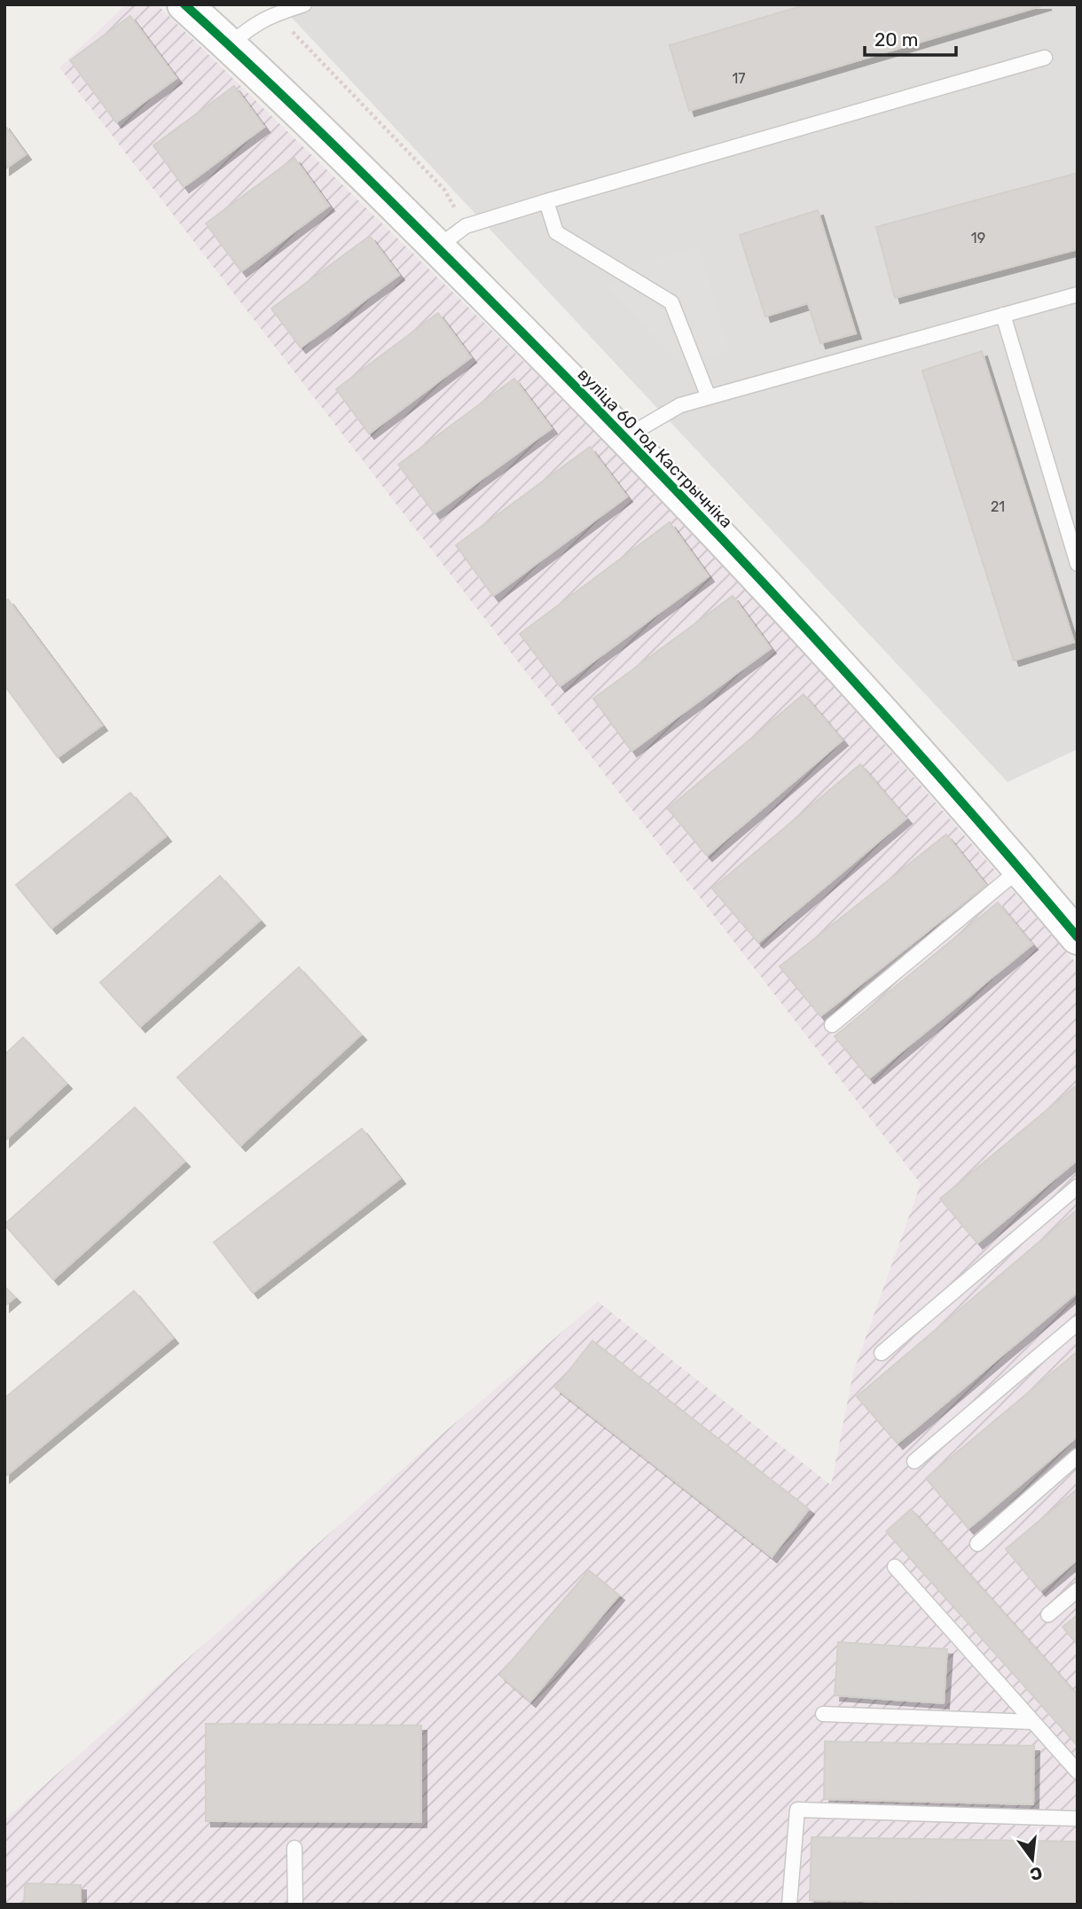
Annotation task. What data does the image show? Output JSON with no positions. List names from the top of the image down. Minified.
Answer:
{"streets":{"street":["вуліца 60 год Кастрычніка"]},"house_numbers":["17","19","21"],"scale_bar":"20 m","north":"bottom"}
